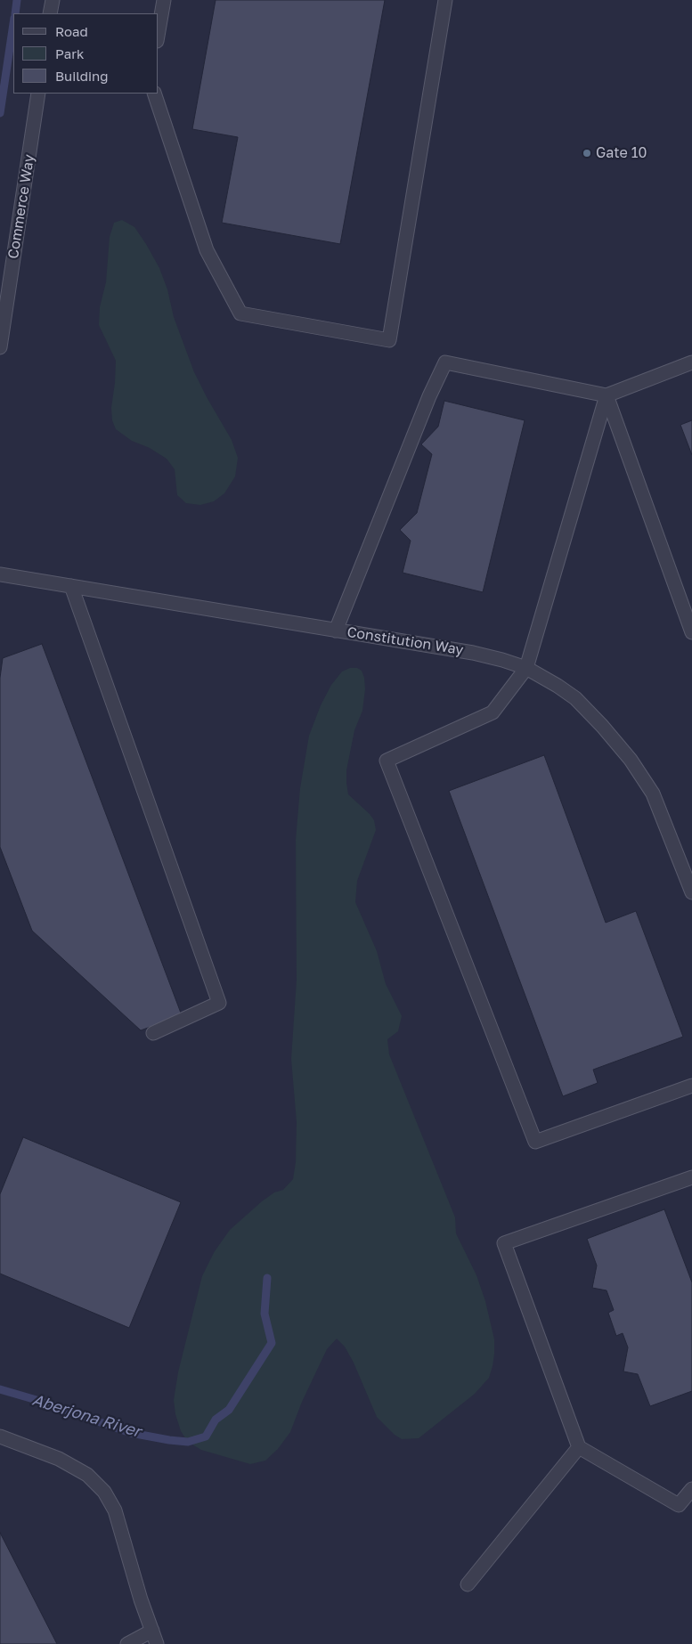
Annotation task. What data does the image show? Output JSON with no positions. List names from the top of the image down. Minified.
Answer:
{"streets":{"street":["Commerce Way","Constitution Way"]},"water":["Aberjona River"],"places":["Gate 10"],"legend":["Road","Park","Building"]}
